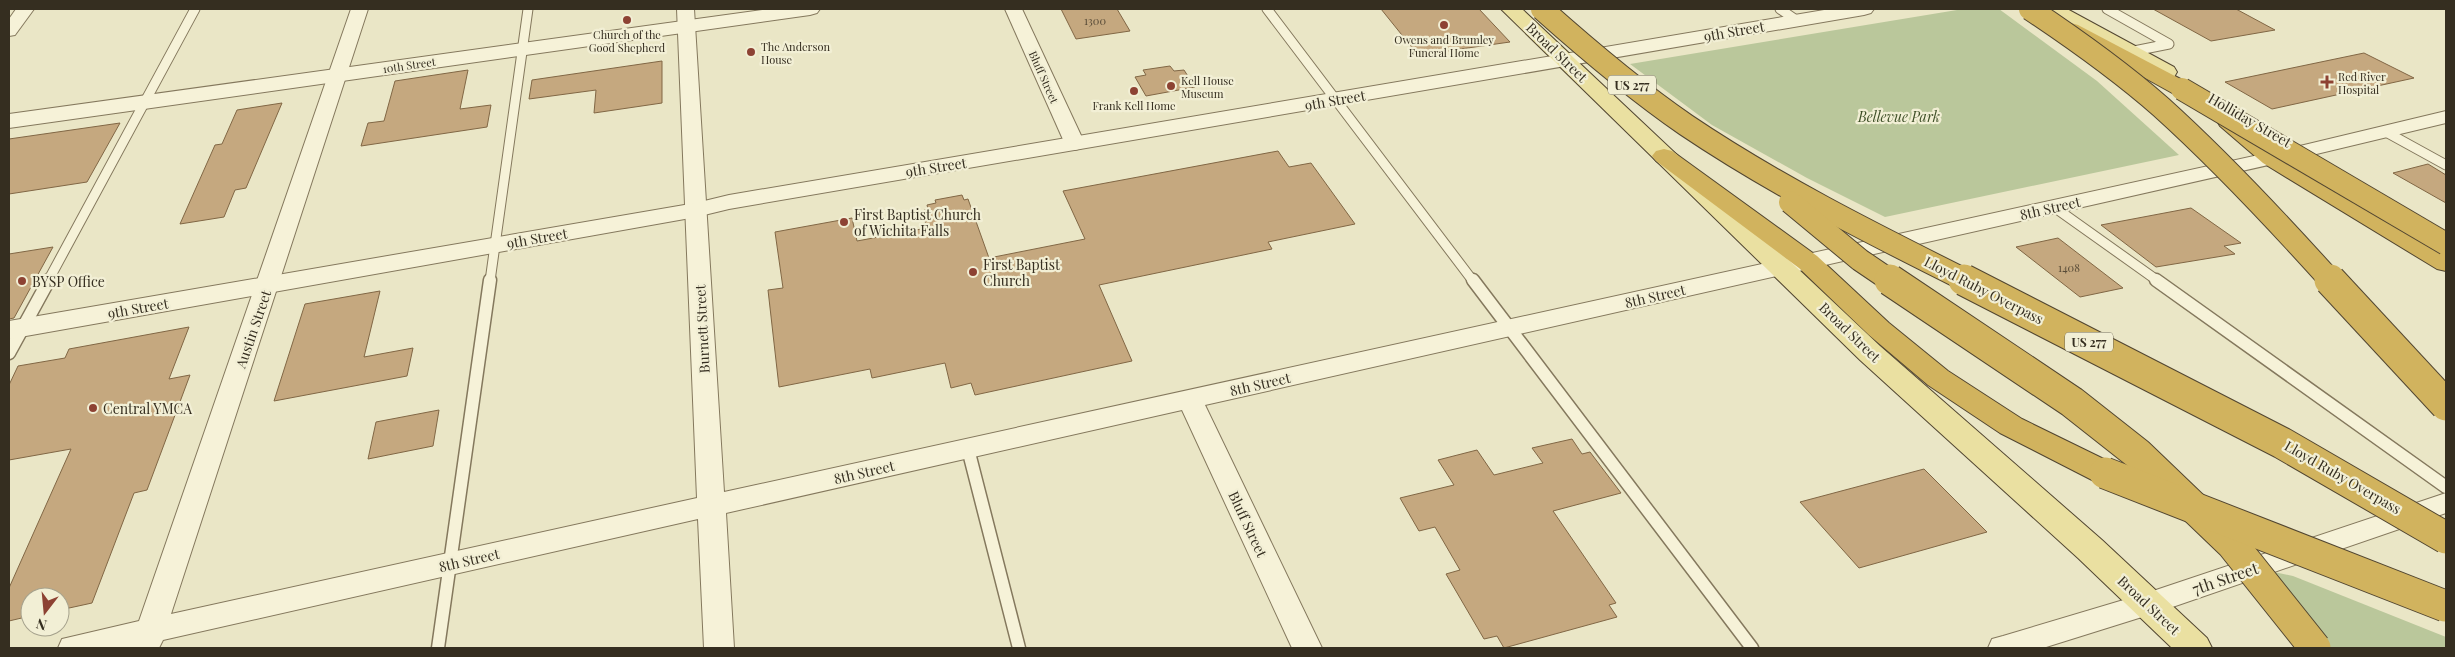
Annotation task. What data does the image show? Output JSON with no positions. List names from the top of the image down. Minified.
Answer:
{"streets":{"highway":["US 277","Lloyd Ruby Overpass"],"main road":["Broad Street","Holliday Street"],"street":["9th Street","10th Street","Bluff Street","8th Street","Austin Street","Burnett Street","7th Street"]},"crossings":[["9th Street","Broad Street"],["9th Street","Bluff Street"],["9th Street","Austin Street"],["9th Street","Burnett Street"],["Broad Street","8th Street"],["Broad Street","7th Street"],["10th Street","Austin Street"],["10th Street","Burnett Street"],["Bluff Street","8th Street"],["Holliday Street","8th Street"],["8th Street","Austin Street"],["8th Street","Burnett Street"]],"parks":["Bellevue Park"],"places":{"other":["Church of the Good Shepherd","Owens and Brumley Funeral Home","The Anderson House","Kell House Museum","Frank Kell Home","First Baptist Church of Wichita Falls","First Baptist Church","BYSP Office","Central YMCA"],"health":["Red River Hospital"]},"house_numbers":["1300","1408"],"north":"bottom"}
